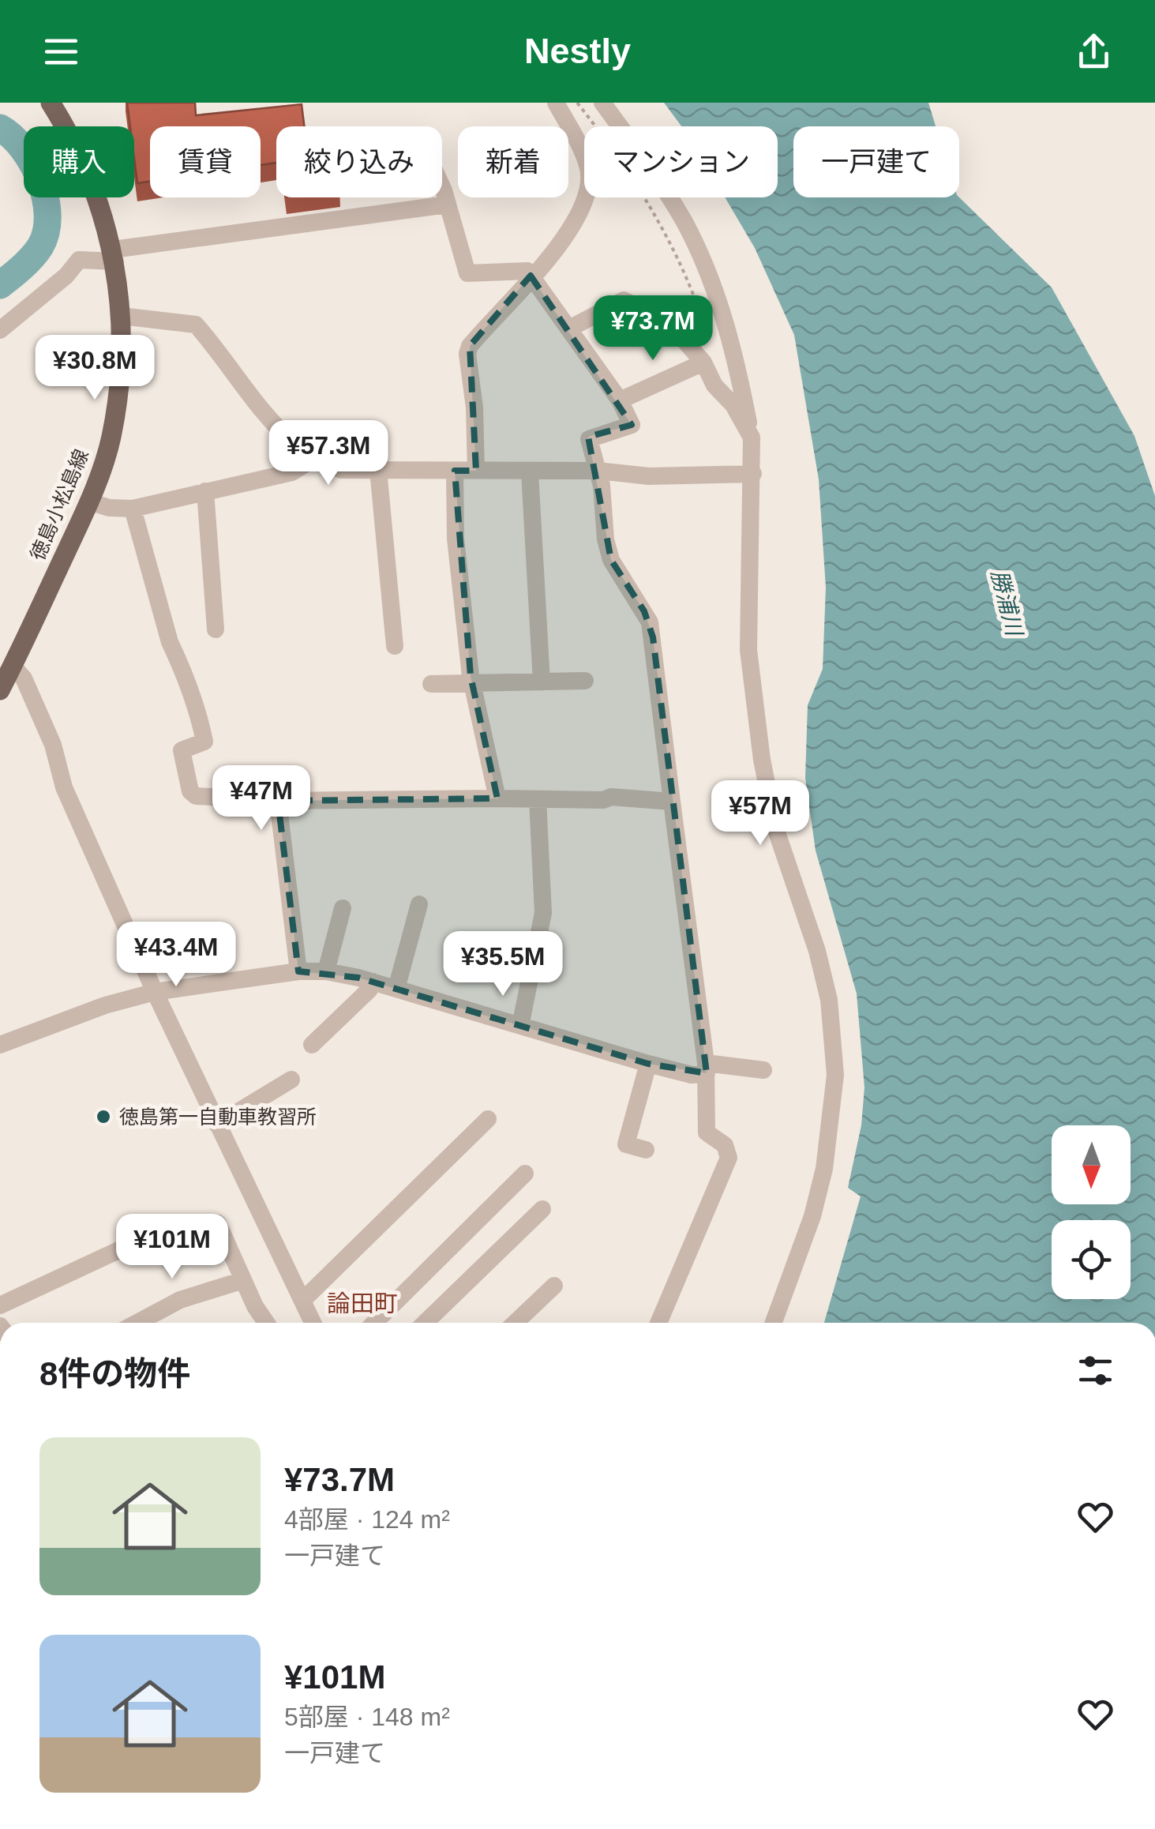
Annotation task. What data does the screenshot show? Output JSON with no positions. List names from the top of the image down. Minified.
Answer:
{"streets":{"main road":["徳島小松島線"]},"districts":["論田町"],"water":["勝浦川"],"places":["徳島第一自動車教習所"],"north":"bottom","page":{"header":"Nestly","chip":["購入","賃貸","絞り込み","新着","マンション","一戸建て"],"price":["¥73.7M","¥30.8M","¥57.3M","¥47M","¥57M","¥43.4M","¥35.5M","¥101M"],"heading":"8件の物件","list":[{"name":"¥73.7M","note":"4部屋 · 124 m² · 一戸建て"},{"name":"¥101M","note":"5部屋 · 148 m² · 一戸建て"}]}}
